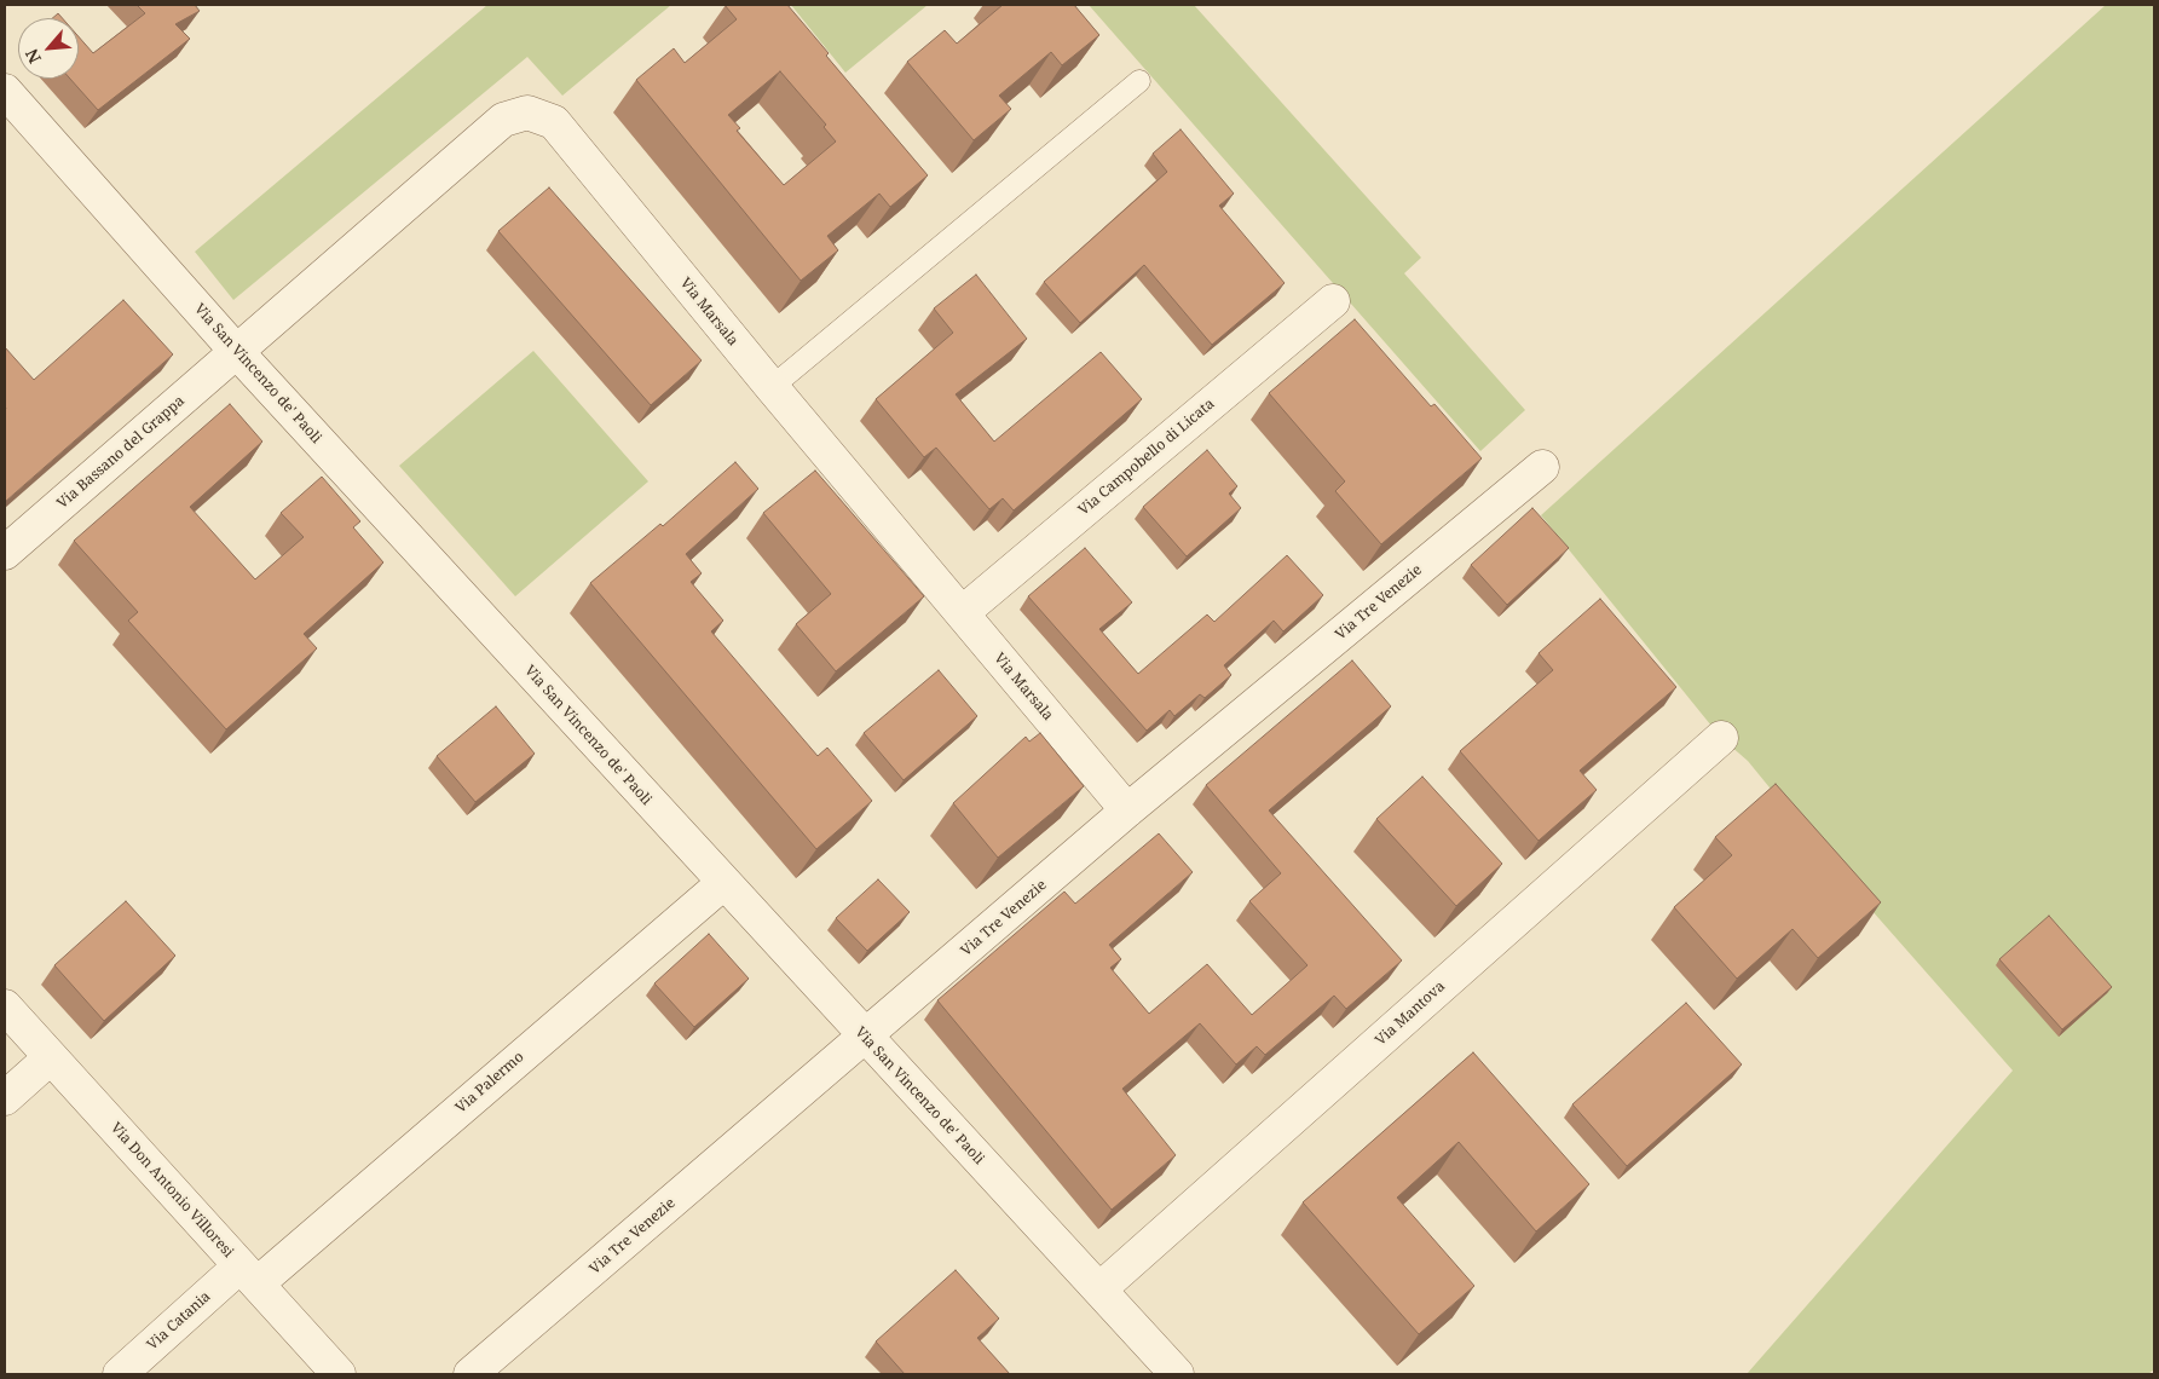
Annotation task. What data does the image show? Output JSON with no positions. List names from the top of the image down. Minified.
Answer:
{"streets":{"street":["Via Marsala","Via San Vincenzo de' Paoli","Via Bassano del Grappa","Via Campobello di Licata","Via Tre Venezie","Via Mantova","Via Palermo","Via Don Antonio Villoresi","Via Catania"]},"crossings":[["Via Marsala","Via San Vincenzo de' Paoli"],["Via Marsala","Via Bassano del Grappa"],["Via Marsala","Via Campobello di Licata"],["Via Marsala","Via Tre Venezie"],["Via San Vincenzo de' Paoli","Via Bassano del Grappa"],["Via San Vincenzo de' Paoli","Via Tre Venezie"],["Via San Vincenzo de' Paoli","Via Mantova"],["Via San Vincenzo de' Paoli","Via Palermo"],["Via Palermo","Via Don Antonio Villoresi"],["Via Palermo","Via Catania"],["Via Don Antonio Villoresi","Via Catania"]],"north":"bottom left"}
